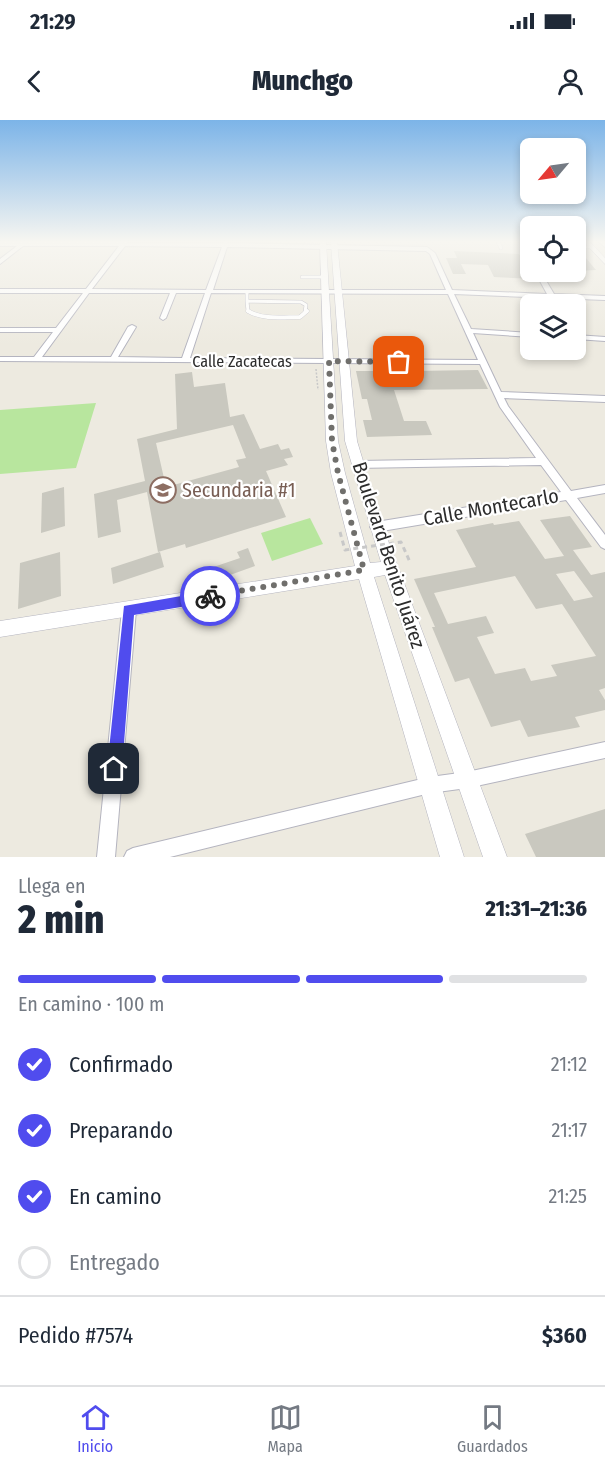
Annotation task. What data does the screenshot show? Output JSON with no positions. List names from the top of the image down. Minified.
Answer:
{"streets":{"main road":["Boulevard Benito Juárez"],"street":["Calle Zacatecas","Calle Montecarlo"]},"crossings":[["Calle Zacatecas","Boulevard Benito Juárez"],["Calle Montecarlo","Boulevard Benito Juárez"]],"places":{"school or university":["Secundaria #1"]},"north":"bottom left","page":{"status":"21:29","header":"Munchgo","heading":["2 min","Llega en","21:31–21:36"],"panel":["Pedido #7574","$360"],"bar":"En camino · 100 m","list":[["Confirmado","21:12"],["Preparando","21:17"],["En camino","21:25"],"Entregado"],"tabs":["Inicio","Mapa","Guardados"]}}
